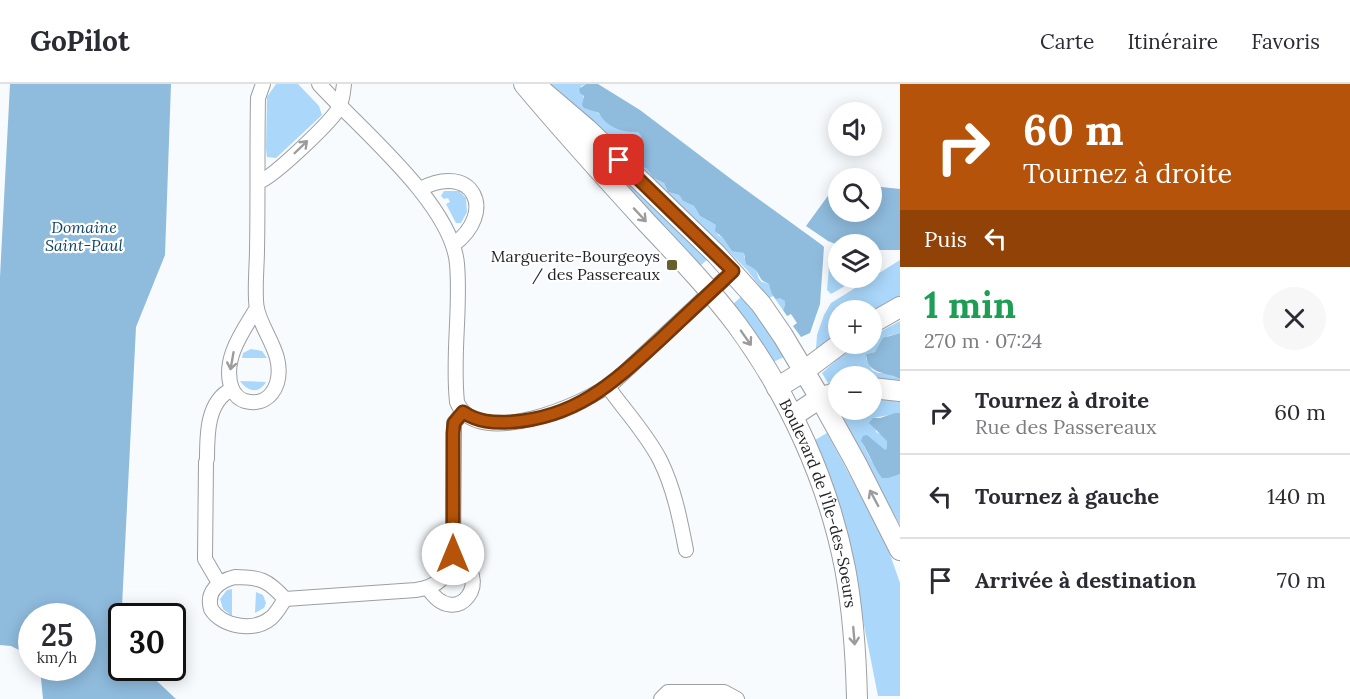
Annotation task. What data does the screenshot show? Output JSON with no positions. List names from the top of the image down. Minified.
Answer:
{"streets":{"street":["Boulevard de l'Île-des-Soeurs"]},"parks":["Domaine Saint-Paul"],"places":{"transit":["Marguerite-Bourgeoys / des Passereaux"]},"page":{"header":"GoPilot","nav":["Carte","Itinéraire","Favoris"],"turn":["60 m","Tournez à droite"],"map_buttons":["+","−"],"then":"Puis","heading":["1 min","270 m · 07:24"],"list":[{"name":"Tournez à droite","note":"Rue des Passereaux","value":"60 m"},{"name":"Tournez à gauche","value":"140 m"},{"name":"Arrivée à destination","value":"70 m"}],"speed":"25 km/h","limit":"30"}}
